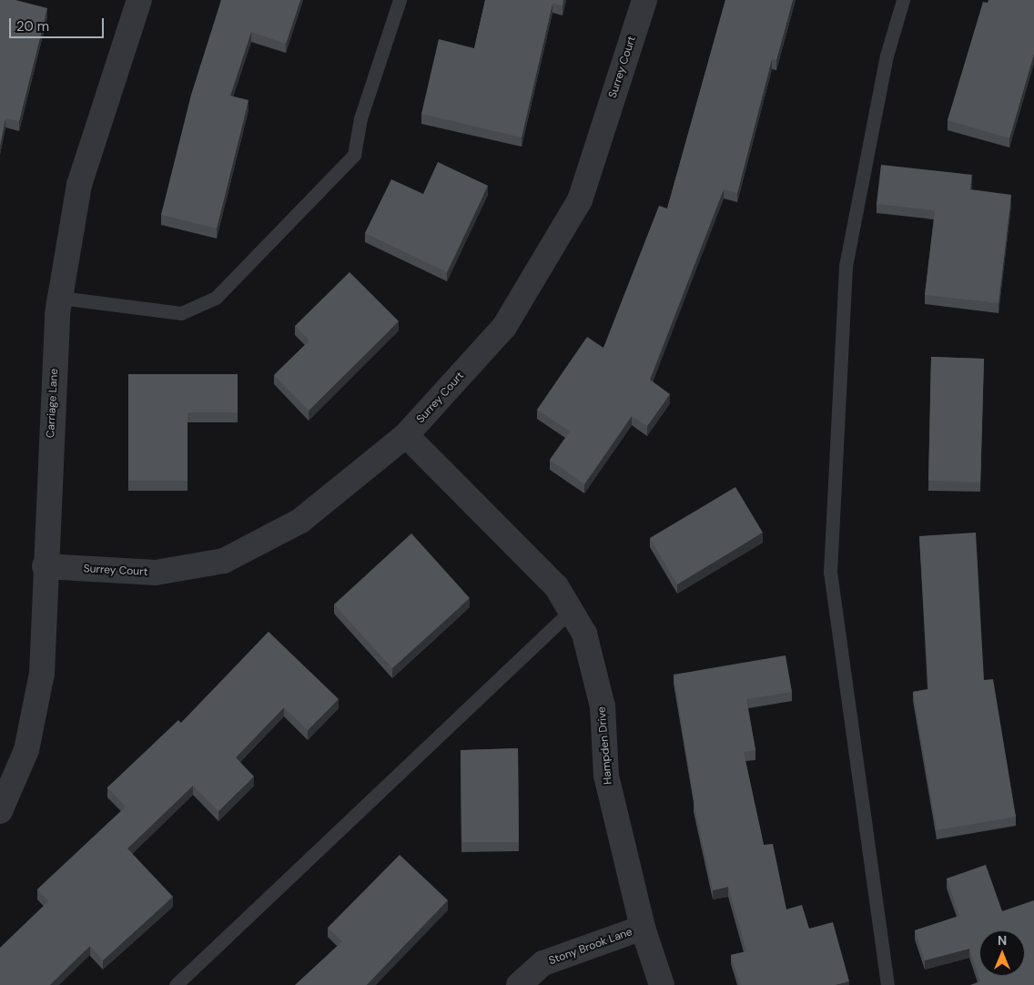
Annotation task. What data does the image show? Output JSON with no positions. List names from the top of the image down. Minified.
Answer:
{"streets":{"street":["Surrey Court","Carriage Lane","Hampden Drive","Stony Brook Lane"]},"crossings":[["Surrey Court","Carriage Lane"],["Surrey Court","Hampden Drive"],["Hampden Drive","Stony Brook Lane"]],"scale_bar":"20 m","north":"top"}
